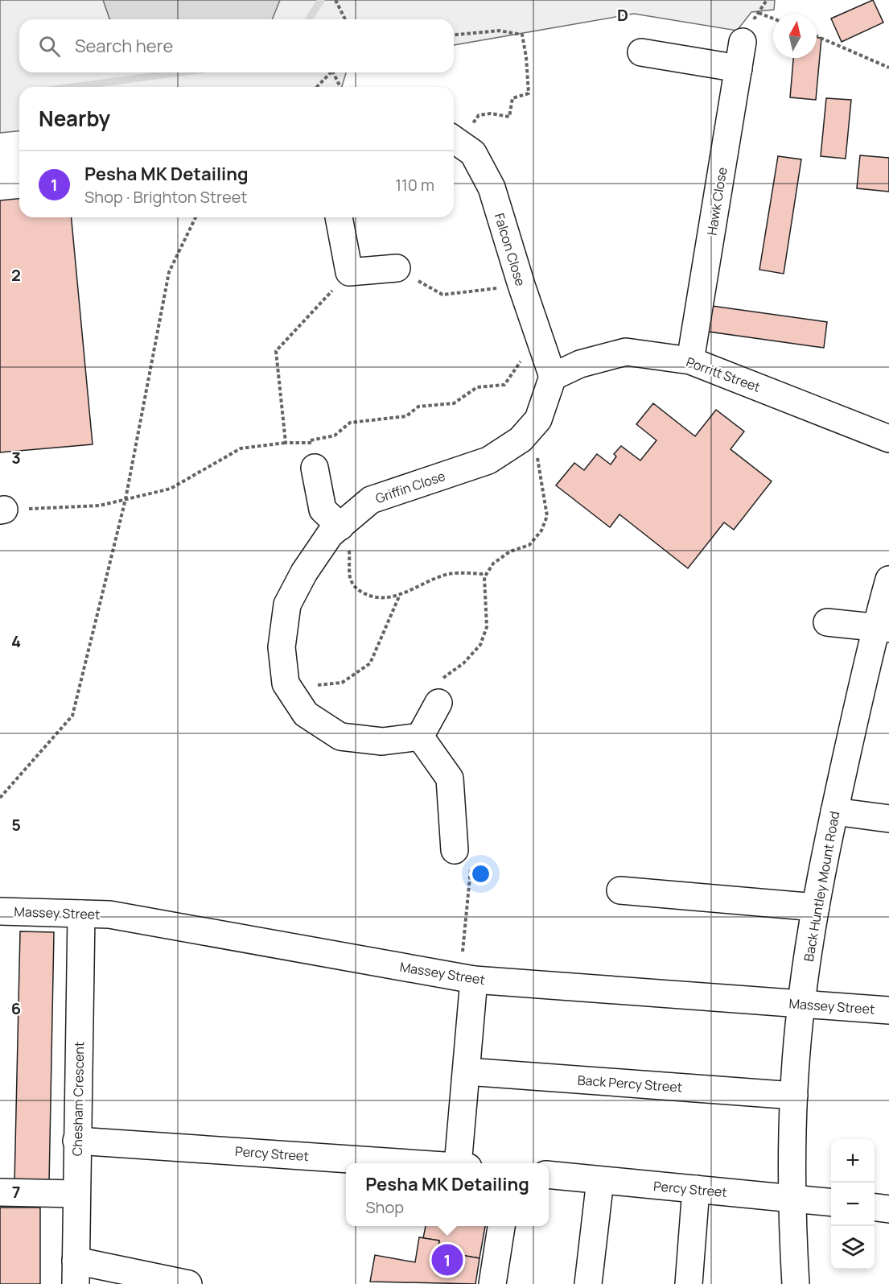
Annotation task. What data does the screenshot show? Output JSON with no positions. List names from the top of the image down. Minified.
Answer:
{"streets":{"street":["Hawk Close","Falcon Close","Porritt Street","Griffin Close","Back Huntley Mount Road","Massey Street","Back Percy Street","Chesham Crescent","Percy Street"]},"crossings":[["Hawk Close","Porritt Street"],["Falcon Close","Porritt Street"],["Falcon Close","Griffin Close"],["Porritt Street","Griffin Close"],["Back Huntley Mount Road","Massey Street"],["Back Huntley Mount Road","Back Percy Street"],["Back Huntley Mount Road","Percy Street"],["Massey Street","Chesham Crescent"],["Chesham Crescent","Percy Street"]],"north":"top","page":{"search":"Search here","heading":"Nearby","list":[{"mark":"1","name":"Pesha MK Detailing","note":"Shop · Brighton Street","value":"110 m"}],"map_buttons":["+","−"],"popup":["Pesha MK Detailing","Shop"],"pins":"1"},"grid":{"columns":["D"],"rows":["2","3","4","5","6","7"]}}
